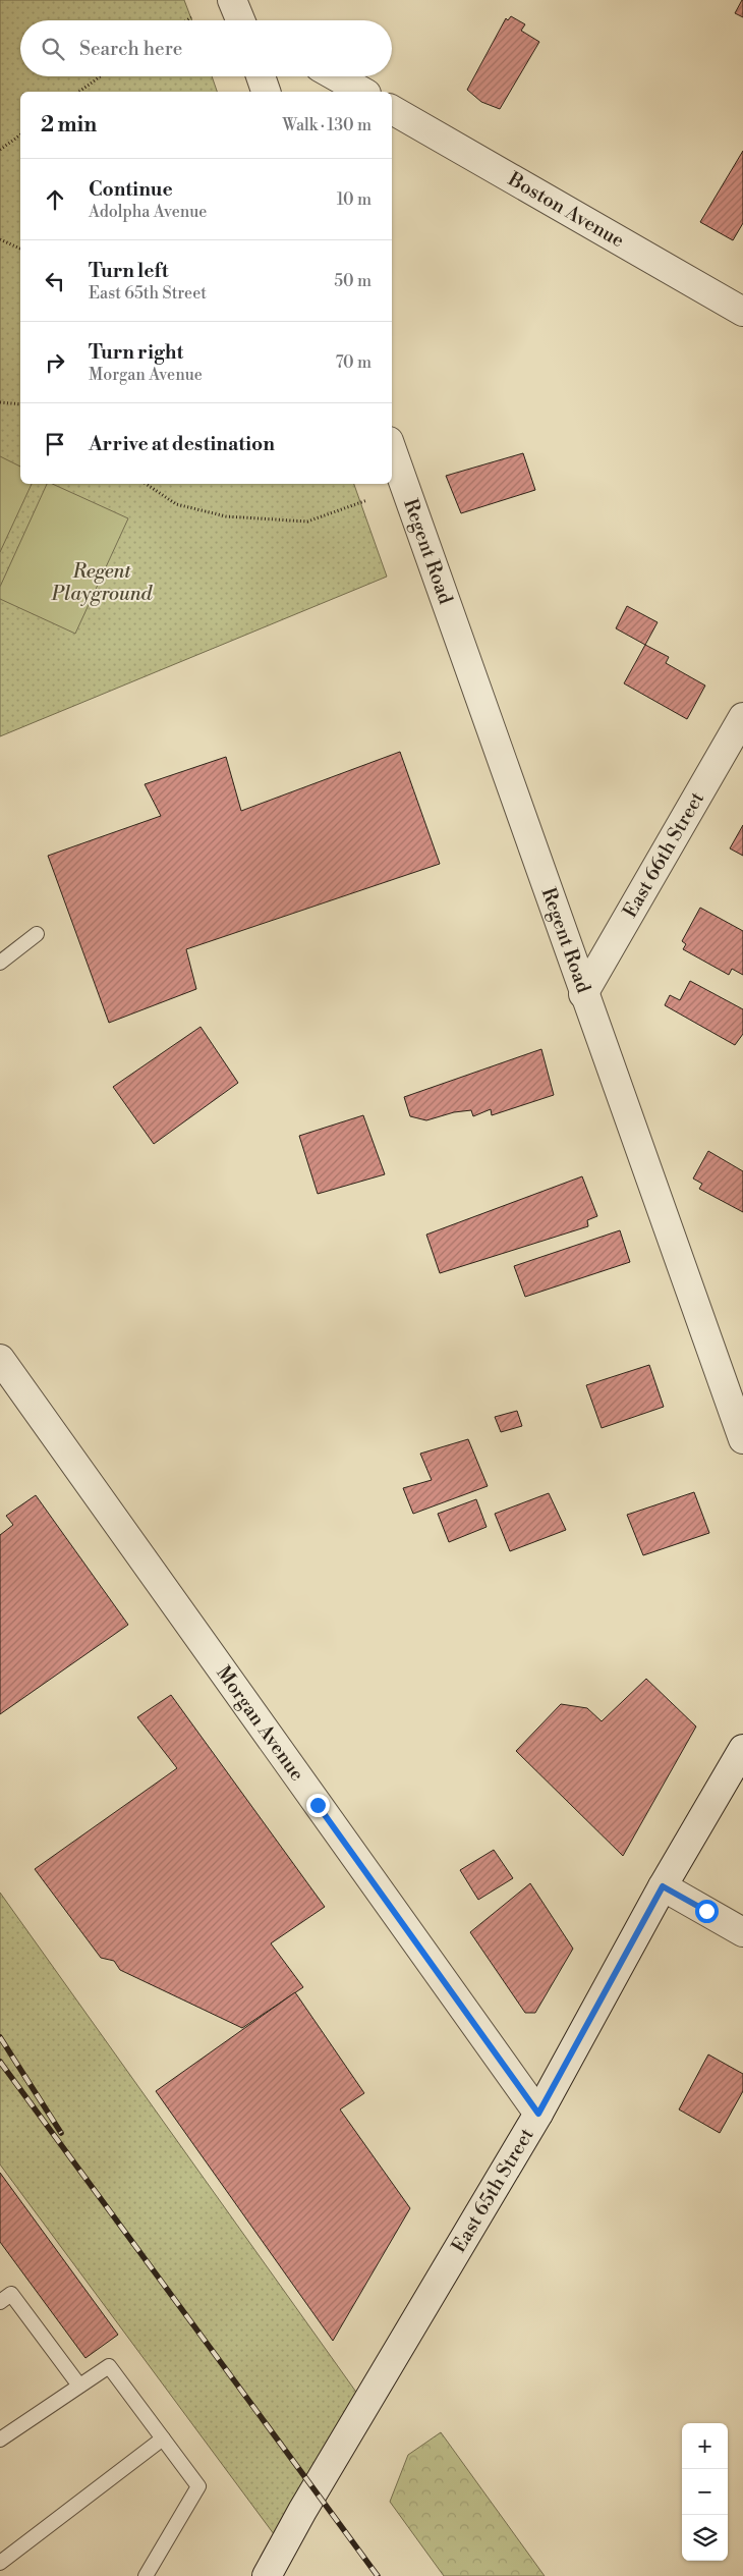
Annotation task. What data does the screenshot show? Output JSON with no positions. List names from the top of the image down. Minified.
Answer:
{"streets":{"street":["Boston Avenue","Regent Road","East 66th Street","Morgan Avenue","East 65th Street"]},"crossings":[["Regent Road","East 66th Street"],["Morgan Avenue","East 65th Street"]],"parks":["Regent Playground"],"page":{"search":"Search here","heading":["2 min","Walk · 130 m"],"list":[["Continue","Adolpha Avenue","10 m"],["Turn left","East 65th Street","50 m"],["Turn right","Morgan Avenue","70 m"],"Arrive at destination"],"map_buttons":["+","−"]}}
